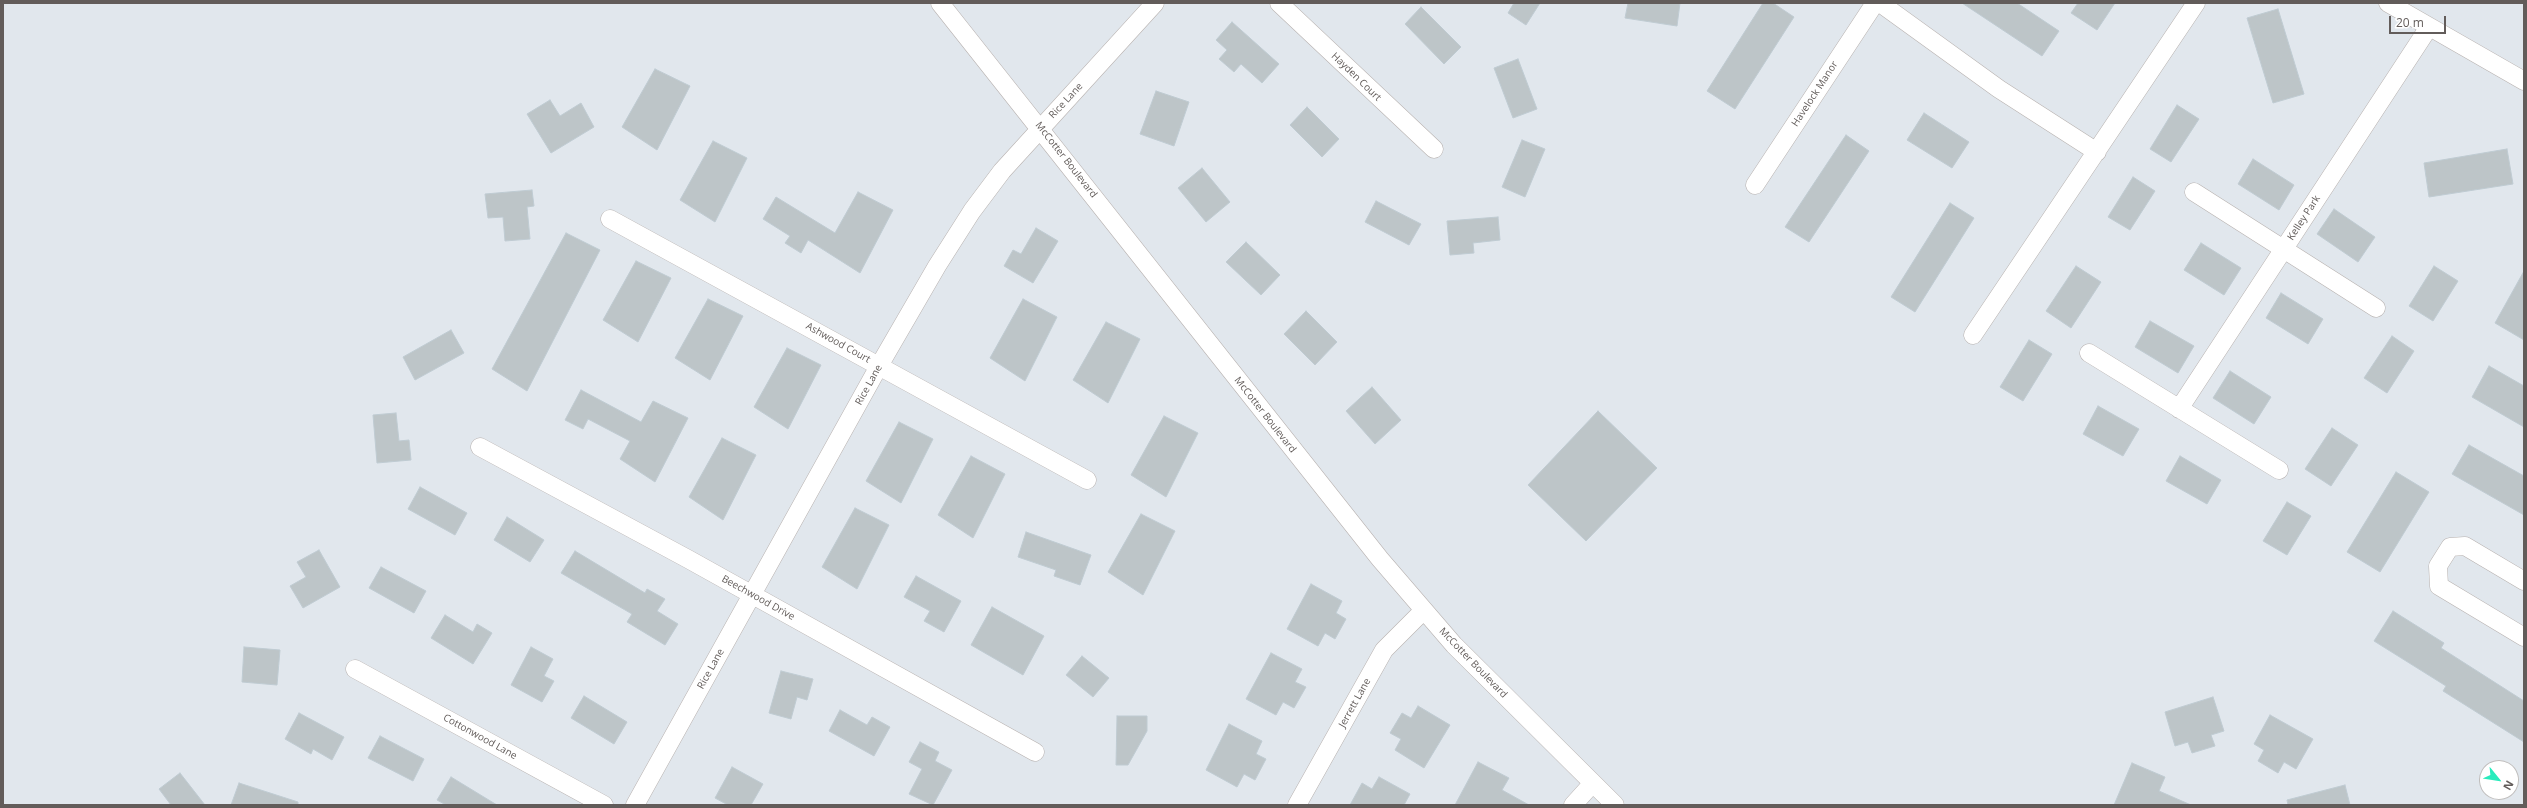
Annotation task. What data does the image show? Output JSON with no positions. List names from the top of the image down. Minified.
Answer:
{"streets":{"street":["Hayden Court","Havelock Manor","Rice Lane","McCotter Boulevard","Kelley Park","Ashwood Court","Beechwood Drive","Jerrett Lane","Cottonwood Lane"]},"crossings":[["Rice Lane","McCotter Boulevard"],["Rice Lane","Ashwood Court"],["Rice Lane","Beechwood Drive"],["McCotter Boulevard","Jerrett Lane"]],"scale_bar":"20 m","north":"bottom right"}
